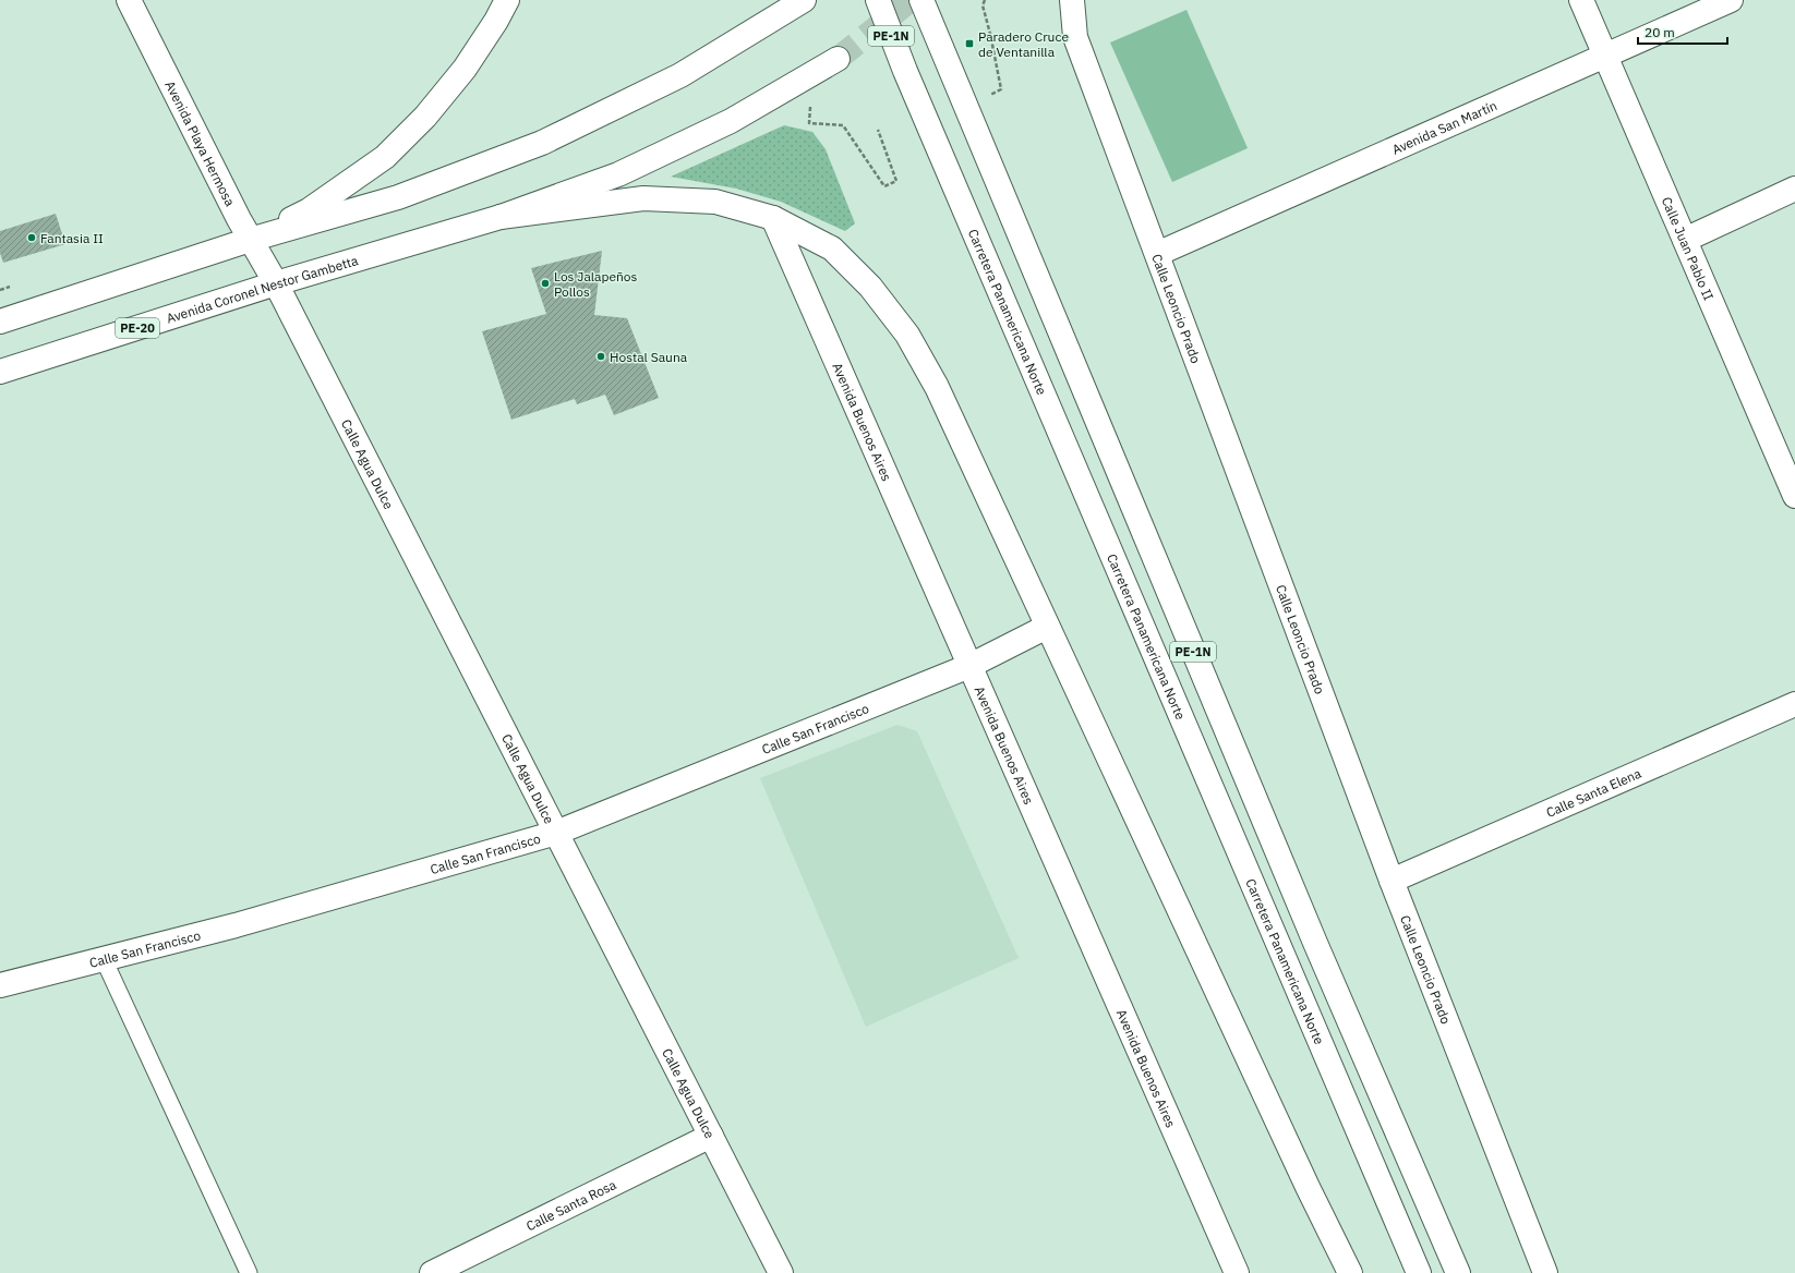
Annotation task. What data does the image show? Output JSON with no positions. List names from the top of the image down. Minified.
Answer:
{"streets":{"main road":["PE-1N","Avenida San Martín","Avenida Playa Hermosa","Calle Juan Pablo II","Avenida Coronel Nestor Gambetta","Calle Leoncio Prado","Carretera Panamericana Norte","PE-20","Avenida Buenos Aires","Calle Agua Dulce","Calle San Francisco","Calle Santa Elena","Calle Santa Rosa"]},"crossings":[["Avenida San Martín","Calle Juan Pablo II"],["Avenida San Martín","Calle Leoncio Prado"],["Avenida Playa Hermosa","Avenida Coronel Nestor Gambetta"],["Avenida Playa Hermosa","Calle Agua Dulce"],["Avenida Coronel Nestor Gambetta","Calle Agua Dulce"],["Calle Leoncio Prado","Calle Santa Elena"],["Avenida Buenos Aires","Calle San Francisco"],["Calle Agua Dulce","Calle San Francisco"],["Calle Agua Dulce","Calle Santa Rosa"]],"places":{"transit":["Paradero Cruce de Ventanilla"],"other":["Fantasia II","Los Jalapeños Pollos","Hostal Sauna"]},"scale_bar":"20 m"}
